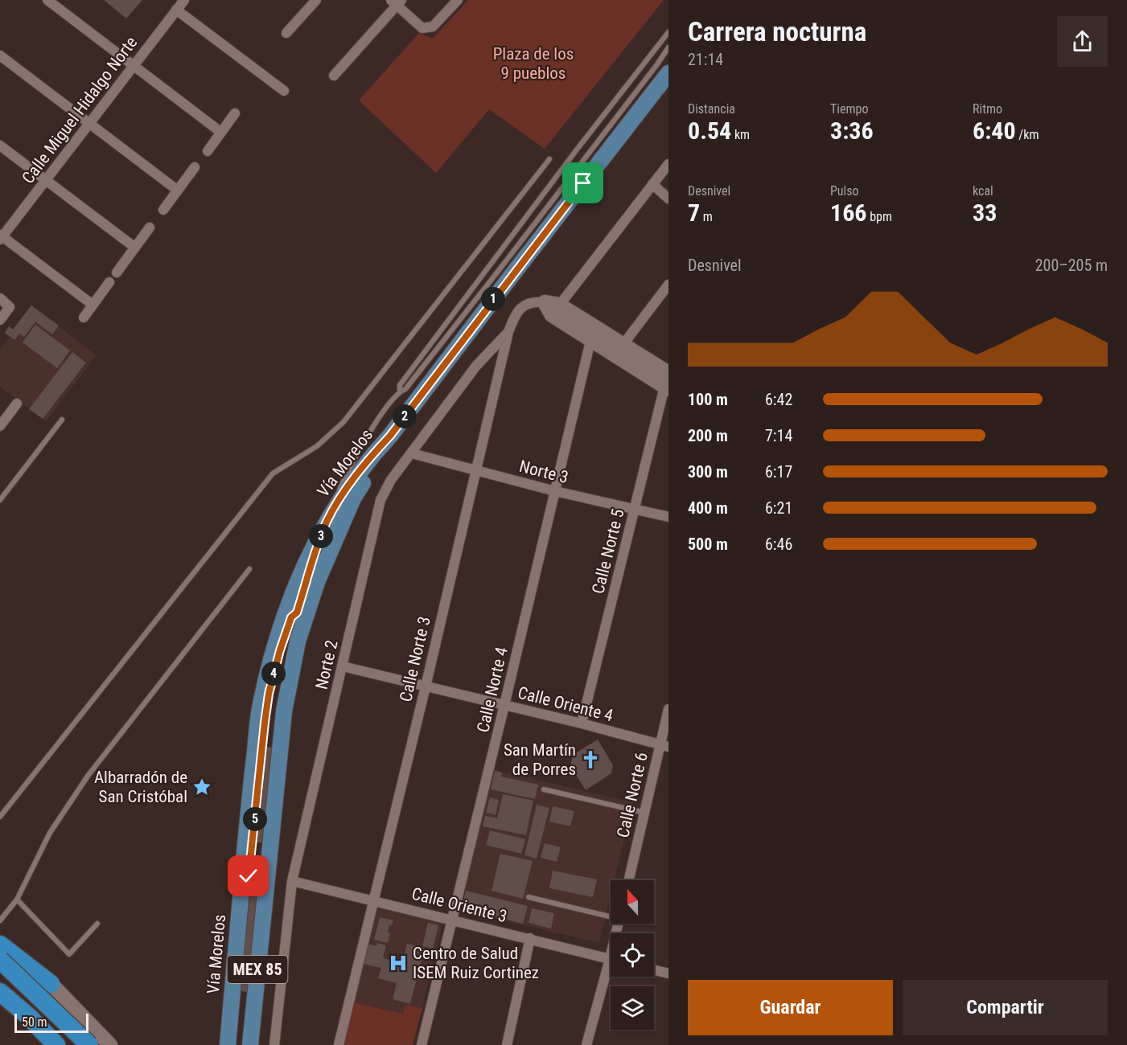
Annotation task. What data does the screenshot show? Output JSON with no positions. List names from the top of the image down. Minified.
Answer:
{"streets":{"main road":["Vía Morelos","MEX 85"],"street":["Calle Miguel Hidalgo Norte","Norte 3","Calle Norte 5","Calle Norte 3","Norte 2","Calle Norte 4","Calle Oriente 4","Calle Norte 6","Calle Oriente 3"]},"crossings":[["Vía Morelos","MEX 85"],["Norte 3","Calle Norte 5"],["Norte 3","Calle Norte 3"],["Norte 3","Norte 2"],["Norte 3","Calle Norte 4"],["Calle Norte 5","Calle Oriente 4"],["Calle Norte 3","Norte 2"],["Calle Norte 3","Calle Oriente 4"],["Calle Norte 3","Calle Oriente 3"],["Norte 2","Calle Oriente 4"],["Norte 2","Calle Oriente 3"],["Calle Norte 4","Calle Oriente 4"],["Calle Norte 4","Calle Oriente 3"],["Calle Oriente 4","Calle Norte 6"]],"parks":["Plaza de los 9 pueblos"],"places":{"church":["San Martín de Porres"],"place":["Albarradón de San Cristóbal"],"hospital":["Centro de Salud ISEM Ruiz Cortinez"]},"scale_bar":"50 m","north":"top","page":{"heading":["Carrera nocturna","21:14"],"stats":[["Distancia","0.54 km"],["Tiempo","3:36"],["Ritmo","6:40 /km"],["Desnivel","7 m"],["Pulso","166 bpm"],["kcal","33"]],"chart":["Desnivel","200–205 m"],"pins":["1","2","3","4","5"],"list":[{"name":"100 m","note":"6:42"},{"name":"200 m","note":"7:14"},{"name":"300 m","note":"6:17"},{"name":"400 m","note":"6:21"},{"name":"500 m","note":"6:46"}],"buttons":["Guardar","Compartir"],"scale":"50 m"}}
